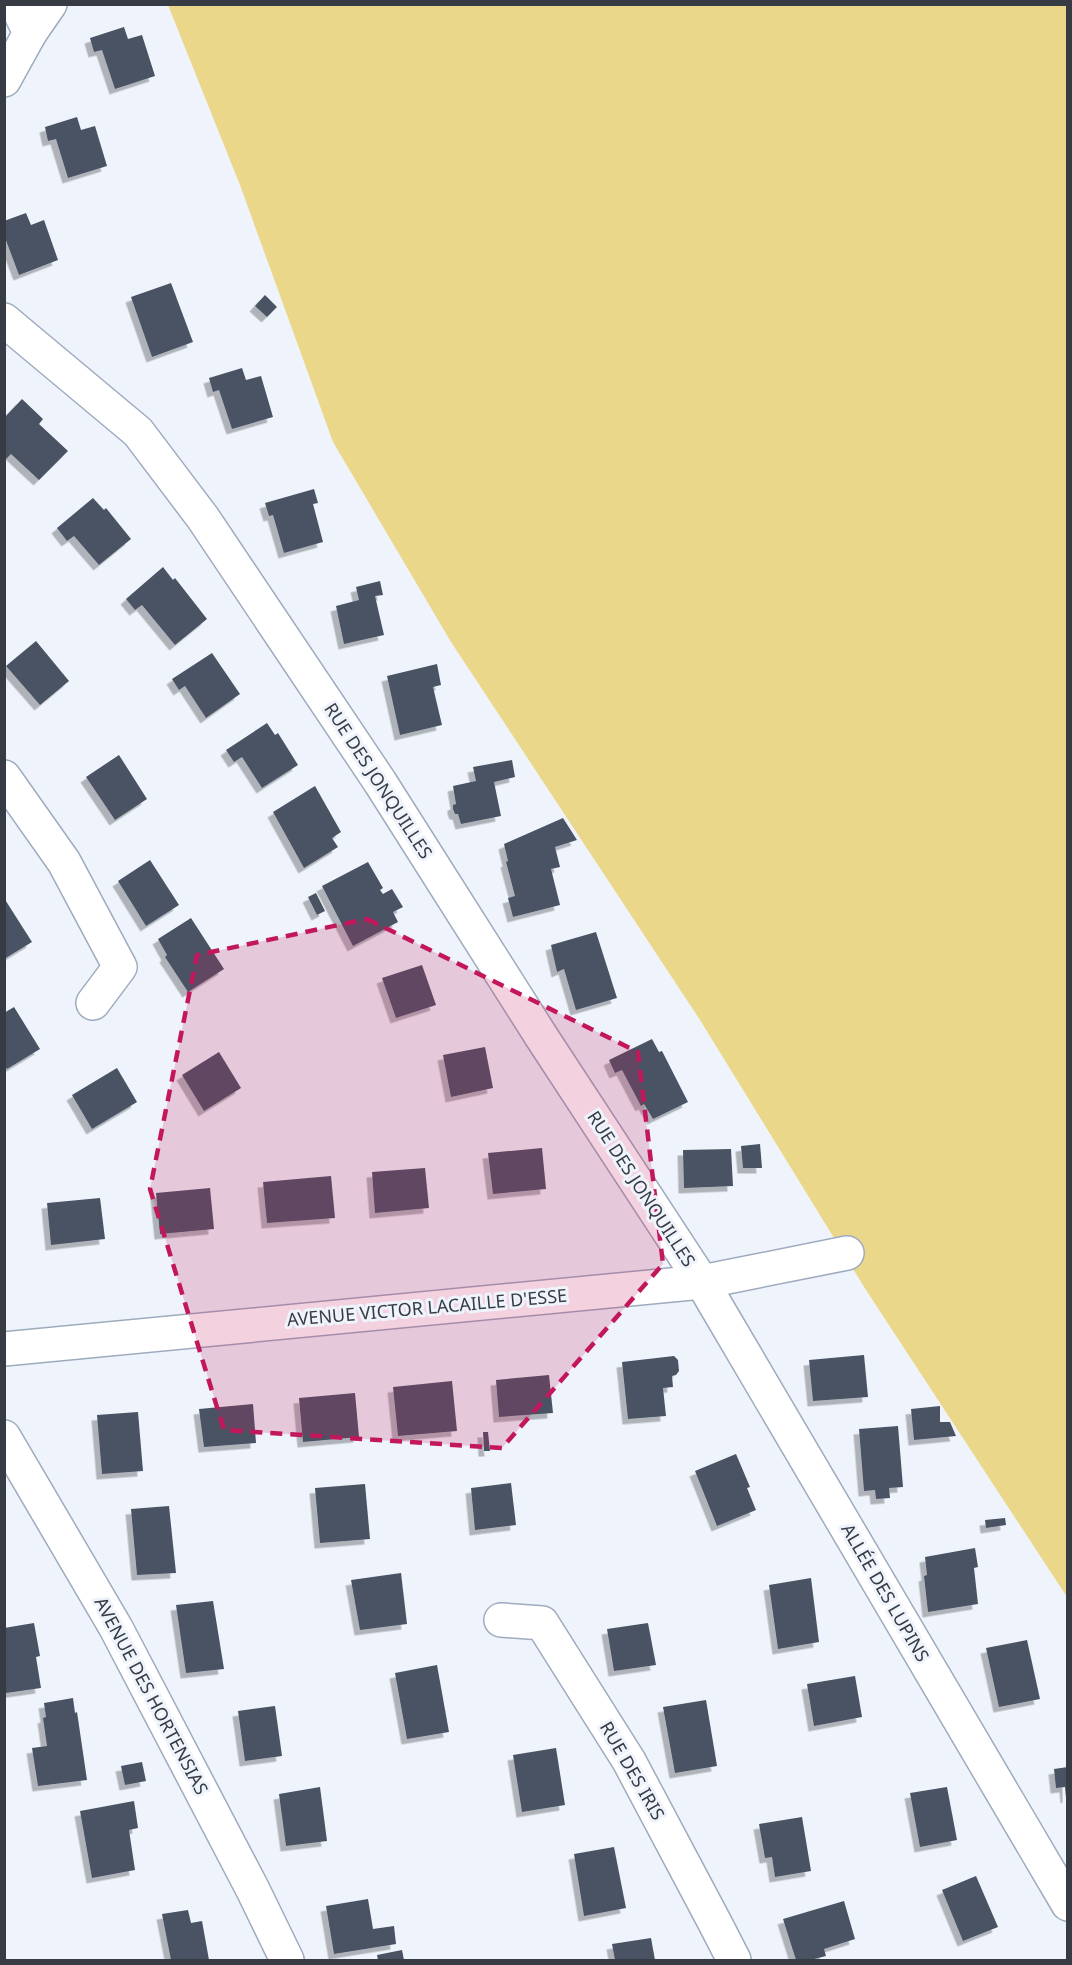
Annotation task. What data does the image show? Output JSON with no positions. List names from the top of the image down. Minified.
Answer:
{"streets":{"street":["RUE DES JONQUILLES","AVENUE VICTOR LACAILLE D'ESSE","ALLÉE DES LUPINS","AVENUE DES HORTENSIAS","RUE DES IRIS"]},"crossings":[["RUE DES JONQUILLES","AVENUE VICTOR LACAILLE D'ESSE"],["RUE DES JONQUILLES","ALLÉE DES LUPINS"],["AVENUE VICTOR LACAILLE D'ESSE","ALLÉE DES LUPINS"]]}
